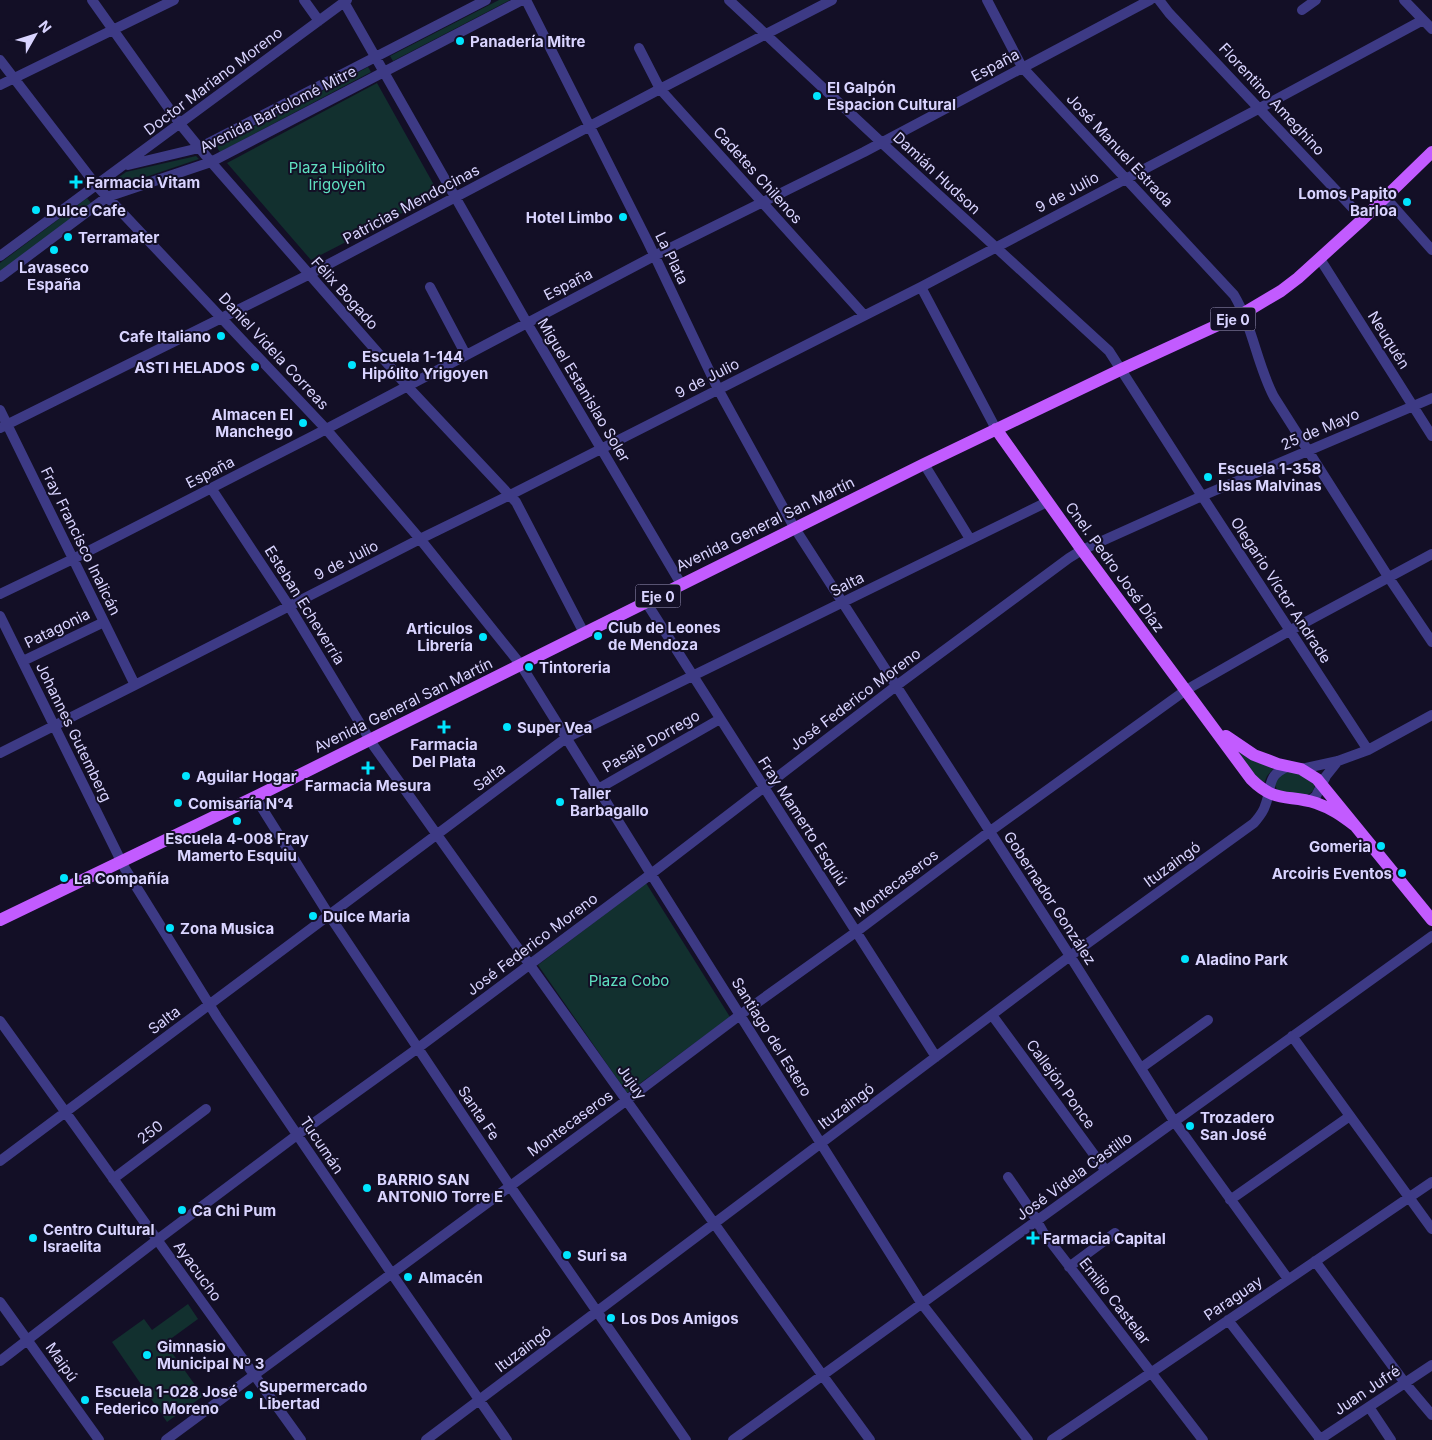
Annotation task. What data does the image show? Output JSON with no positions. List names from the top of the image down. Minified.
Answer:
{"streets":{"main road":["Eje 0","Avenida General San Martín","Cnel. Pedro José Díaz"],"street":["España","Doctor Mariano Moreno","Florentino Ameghino","Avenida Bartolomé Mitre","José Manuel Estrada","Damián Hudson","Cadetes Chilenos","9 de Julio","Patricias Mendocinas","La Plata","Félix Bogado","Neuquén","Daniel Videla Correas","Miguel Estanislao Soler","25 de Mayo","Fray Francisco Inalicán","Salta","Olegario Víctor Andrade","Esteban Echeverría","Patagonia","José Federico Moreno","Johannes Gutemberg","Pasaje Dorrego","Fray Mamerto Esquiú","Ituzaingó","Montecaseros","Gobernador González","Santiago del Estero","Jujuy","Callejón Ponce","Santa Fe","250","Tucumán","José Videla Castillo","Ayacucho","Paraguay","Emilio Castelar","Maipú","Juan Jufré"]},"crossings":[["España","José Manuel Estrada"],["España","Damián Hudson"],["España","Cadetes Chilenos"],["España","La Plata"],["España","Félix Bogado"],["España","Daniel Videla Correas"],["España","Miguel Estanislao Soler"],["España","Fray Francisco Inalicán"],["España","Esteban Echeverría"],["Doctor Mariano Moreno","Avenida Bartolomé Mitre"],["Doctor Mariano Moreno","Félix Bogado"],["Doctor Mariano Moreno","Daniel Videla Correas"],["Doctor Mariano Moreno","Miguel Estanislao Soler"],["Florentino Ameghino","9 de Julio"],["Florentino Ameghino","Avenida General San Martín"],["Avenida Bartolomé Mitre","La Plata"],["Avenida Bartolomé Mitre","Félix Bogado"],["Avenida Bartolomé Mitre","Daniel Videla Correas"],["Avenida Bartolomé Mitre","Miguel Estanislao Soler"],["José Manuel Estrada","9 de Julio"],["José Manuel Estrada","25 de Mayo"],["José Manuel Estrada","Avenida General San Martín"],["José Manuel Estrada","Montecaseros"],["Damián Hudson","9 de Julio"],["Damián Hudson","Patricias Mendocinas"],["Damián Hudson","Avenida General San Martín"],["Damián Hudson","Olegario Víctor Andrade"],["Cadetes Chilenos","9 de Julio"],["Cadetes Chilenos","Patricias Mendocinas"],["9 de Julio","La Plata"],["9 de Julio","Félix Bogado"],["9 de Julio","Daniel Videla Correas"],["9 de Julio","Miguel Estanislao Soler"],["9 de Julio","Fray Francisco Inalicán"],["9 de Julio","Esteban Echeverría"],["9 de Julio","Johannes Gutemberg"],["Patricias Mendocinas","La Plata"],["Patricias Mendocinas","Félix Bogado"],["Patricias Mendocinas","Daniel Videla Correas"],["Patricias Mendocinas","Miguel Estanislao Soler"],["Patricias Mendocinas","Fray Francisco Inalicán"],["La Plata","Avenida General San Martín"],["La Plata","Gobernador González"],["Félix Bogado","Avenida General San Martín"],["Neuquén","25 de Mayo"],["Neuquén","Avenida General San Martín"],["Daniel Videla Correas","Avenida General San Martín"],["Daniel Videla Correas","Santiago del Estero"],["Miguel Estanislao Soler","Avenida General San Martín"],["25 de Mayo","Cnel. Pedro José Díaz"],["25 de Mayo","Olegario Víctor Andrade"],["25 de Mayo","José Federico Moreno"],["Avenida General San Martín","Cnel. Pedro José Díaz"],["Avenida General San Martín","Olegario Víctor Andrade"],["Avenida General San Martín","Esteban Echeverría"],["Avenida General San Martín","Johannes Gutemberg"],["Avenida General San Martín","Fray Mamerto Esquiú"],["Avenida General San Martín","Gobernador González"],["Avenida General San Martín","Santiago del Estero"],["Avenida General San Martín","Jujuy"],["Avenida General San Martín","Santa Fe"],["Avenida General San Martín","Tucumán"],["Fray Francisco Inalicán","Patagonia"],["Cnel. Pedro José Díaz","Salta"],["Cnel. Pedro José Díaz","José Federico Moreno"],["Cnel. Pedro José Díaz","Ituzaingó"],["Cnel. Pedro José Díaz","Montecaseros"],["Salta","Fray Mamerto Esquiú"],["Salta","Gobernador González"],["Salta","Santiago del Estero"],["Salta","Jujuy"],["Salta","Santa Fe"],["Salta","Tucumán"],["Salta","Ayacucho"],["Olegario Víctor Andrade","Montecaseros"],["Esteban Echeverría","Jujuy"],["Patagonia","Johannes Gutemberg"],["José Federico Moreno","Fray Mamerto Esquiú"],["José Federico Moreno","Gobernador González"],["José Federico Moreno","Santiago del Estero"],["José Federico Moreno","Jujuy"],["José Federico Moreno","Santa Fe"],["José Federico Moreno","Tucumán"],["José Federico Moreno","Ayacucho"],["José Federico Moreno","Maipú"],["Johannes Gutemberg","Tucumán"],["Pasaje Dorrego","Fray Mamerto Esquiú"],["Pasaje Dorrego","Santiago del Estero"],["Fray Mamerto Esquiú","Ituzaingó"],["Fray Mamerto Esquiú","Montecaseros"],["Ituzaingó","Gobernador González"],["Ituzaingó","Santiago del Estero"],["Ituzaingó","Jujuy"],["Ituzaingó","Callejón Ponce"],["Ituzaingó","Santa Fe"],["Ituzaingó","Tucumán"],["Montecaseros","Gobernador González"],["Montecaseros","Santiago del Estero"],["Montecaseros","Jujuy"],["Montecaseros","Santa Fe"],["Montecaseros","Tucumán"],["Montecaseros","Ayacucho"],["Gobernador González","José Videla Castillo"],["Gobernador González","Paraguay"],["Santiago del Estero","José Videla Castillo"],["Jujuy","José Videla Castillo"],["Callejón Ponce","José Videla Castillo"],["250","Ayacucho"],["José Videla Castillo","Emilio Castelar"],["Paraguay","Emilio Castelar"]],"parks":["Plaza Hipólito Irigoyen","Plaza Cobo"],"places":{"other":["Panadería Mitre","El Galpón Espacion Cultural","Lomos Papito Barloa","Dulce Cafe","Hotel Limbo","Terramater","Lavaseco España","Cafe Italiano","Escuela 1-144 Hipólito Yrigoyen","ASTI HELADOS","Almacen El Manchego","Escuela 1-358 Islas Malvinas","Club de Leones de Mendoza","Articulos Librería","Tintoreria","Super Vea","Aguilar Hogar","Taller Barbagallo","Comisaría N°4","Escuela 4-008 Fray Mamerto Esquiu","Gomeria","Arcoiris Eventos","La Compañía","Dulce Maria","Zona Musica","Aladino Park","Trozadero San José","BARRIO SAN ANTONIO Torre E","Ca Chi Pum","Centro Cultural Israelita","Suri sa","Almacén","Los Dos Amigos","Gimnasio Municipal Nº 3","Supermercado Libertad","Escuela 1-028 José Federico Moreno"],"health":["Farmacia Vitam","Farmacia Del Plata","Farmacia Mesura","Farmacia Capital"]},"north":"top right"}
